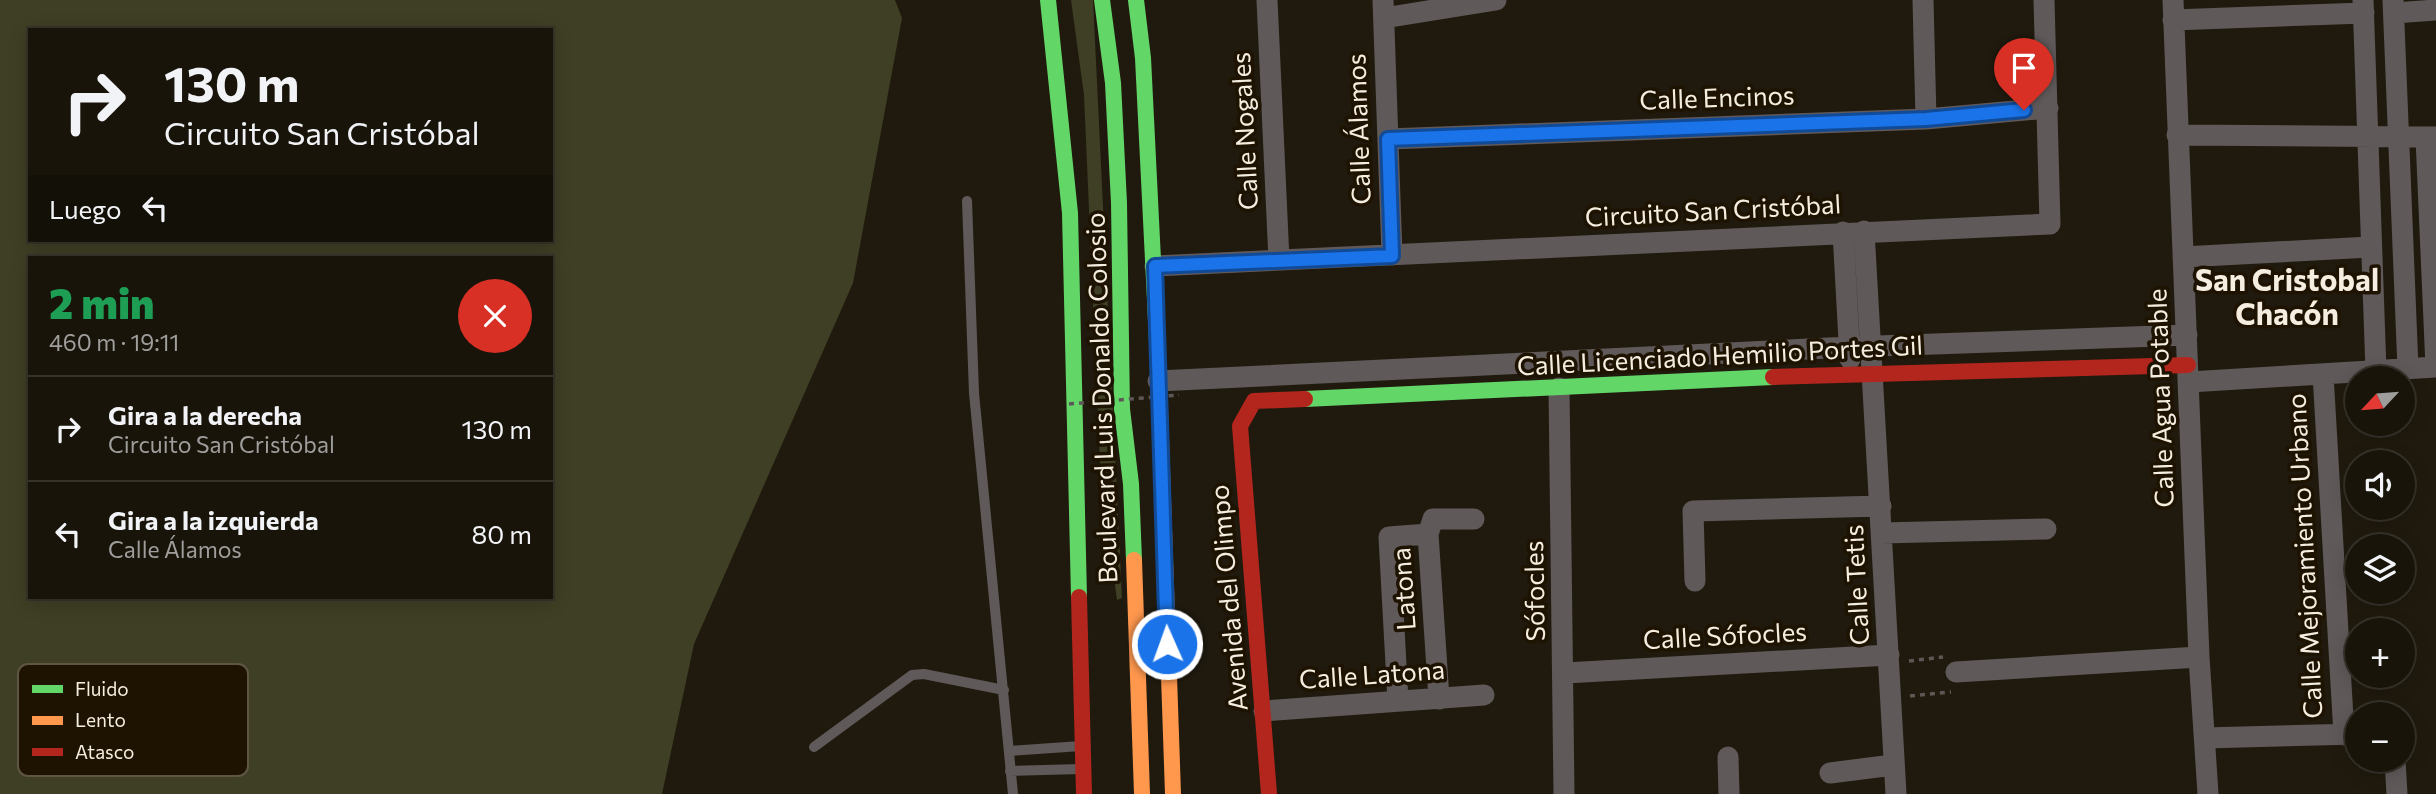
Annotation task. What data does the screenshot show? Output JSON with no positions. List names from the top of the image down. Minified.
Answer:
{"streets":{"street":["Calle Encinos","Calle Álamos","Calle Nogales","Circuito San Cristóbal","Calle Licenciado Hemilio Portes Gil","Boulevard Luis Donaldo Colosio","Calle Agua Potable","Calle Mejoramiento Urbano","Calle Tetis","Latona","Sófocles","Avenida del Olimpo","Calle Sófocles","Calle Latona"]},"crossings":[["Calle Encinos","Calle Álamos"],["Calle Encinos","Circuito San Cristóbal"],["Calle Álamos","Circuito San Cristóbal"],["Calle Nogales","Circuito San Cristóbal"],["Circuito San Cristóbal","Calle Tetis"],["Calle Licenciado Hemilio Portes Gil","Calle Agua Potable"],["Calle Licenciado Hemilio Portes Gil","Calle Tetis"],["Calle Licenciado Hemilio Portes Gil","Sófocles"],["Calle Licenciado Hemilio Portes Gil","Avenida del Olimpo"],["Calle Tetis","Calle Sófocles"],["Latona","Calle Latona"],["Sófocles","Calle Sófocles"],["Avenida del Olimpo","Calle Latona"]],"districts":["San Cristobal Chacón"],"legend":["Fluido","Lento","Atasco"],"north":"bottom left","page":{"turn":["130 m","Circuito San Cristóbal"],"then":"Luego","heading":["2 min","460 m · 19:11"],"map_buttons":["+","−"],"list":[{"name":"Gira a la derecha","note":"Circuito San Cristóbal","value":"130 m"},{"name":"Gira a la izquierda","note":"Calle Álamos","value":"80 m"}]}}
